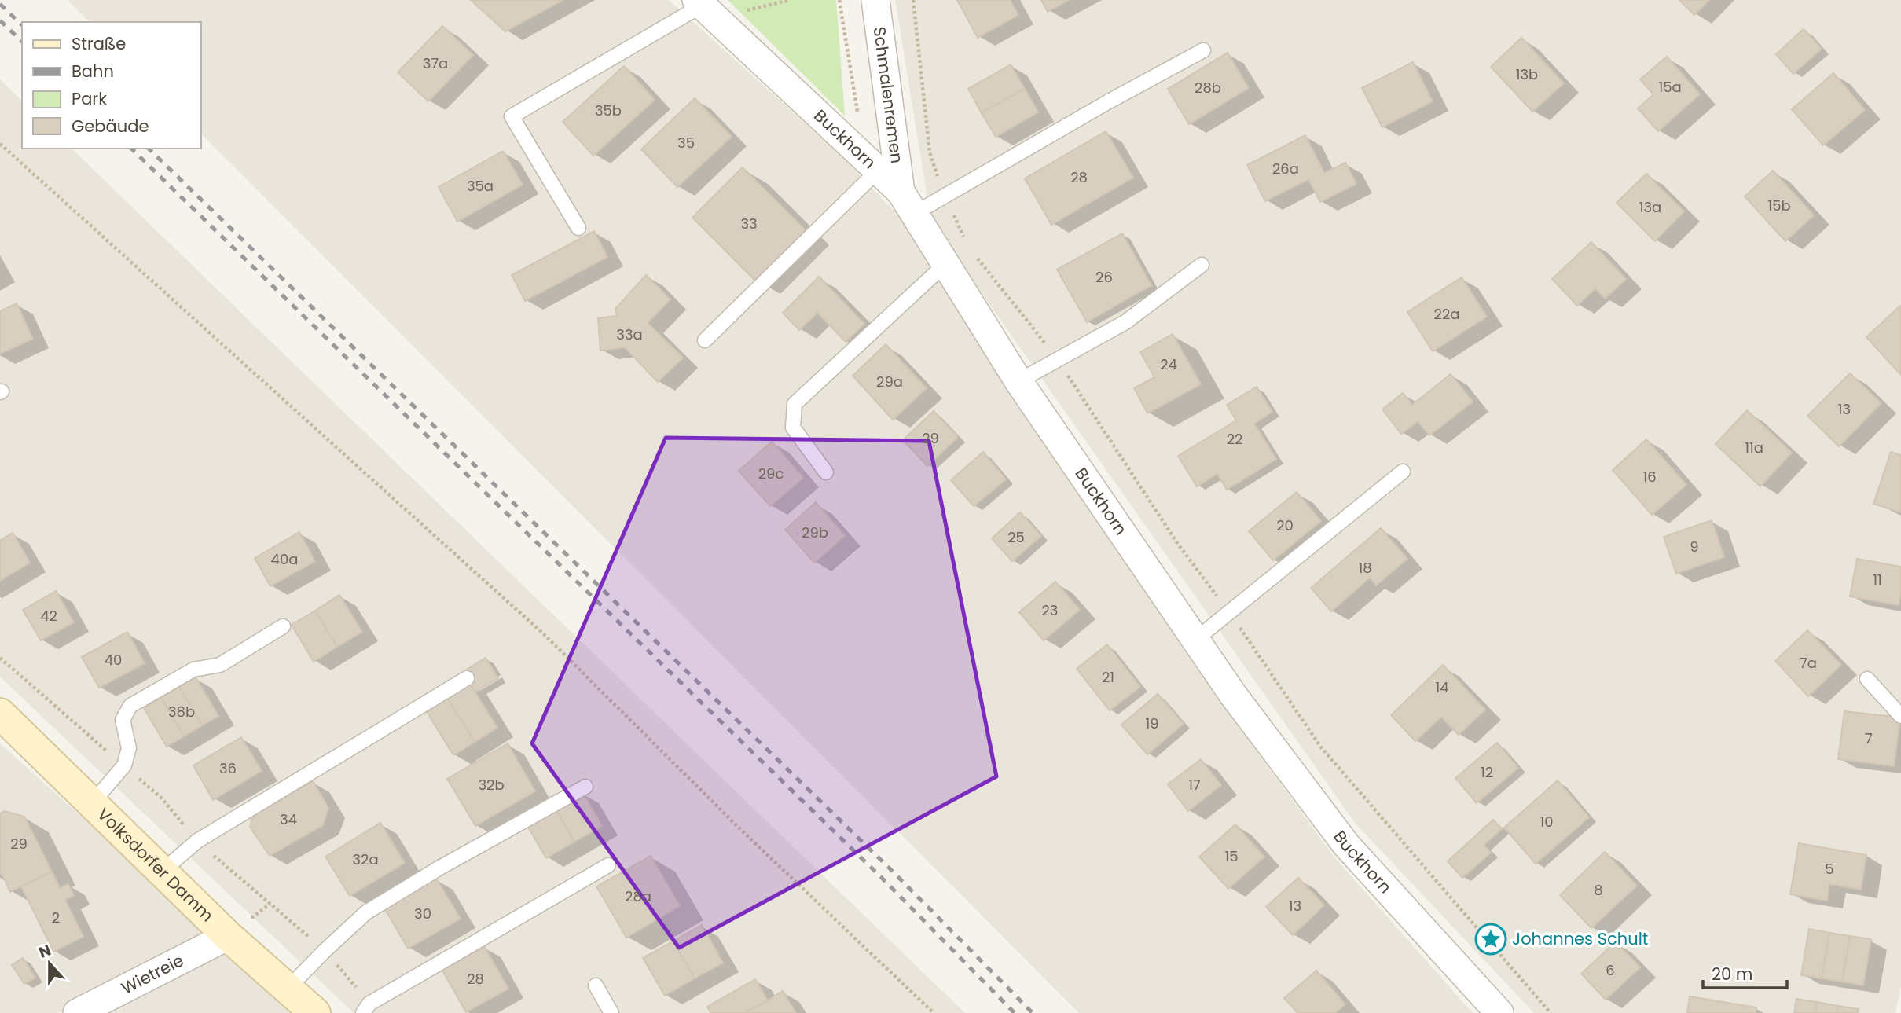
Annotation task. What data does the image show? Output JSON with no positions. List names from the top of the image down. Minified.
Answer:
{"streets":{"main road":["Volksdorfer Damm"],"street":["Schmalenremen","Buckhorn","Wietreie"]},"crossings":[["Schmalenremen","Buckhorn"],["Volksdorfer Damm","Wietreie"]],"places":{"place":["Johannes Schult"]},"house_numbers":["37a","13b","15a","28b","35b","35","26a","28","35a","15b","13a","33","26","22a","33a","24","29a","13","29","22","11a","29c","16","20","29b","25","9","40a","18","11","23","42","40","7a","21","14","38b","19","7","36","12","32b","17","34","10","29","15","32a","5","8","28a","13","30","2","6","28"],"legend":["Straße","Bahn","Park","Gebäude"],"scale_bar":"20 m","north":"top"}
